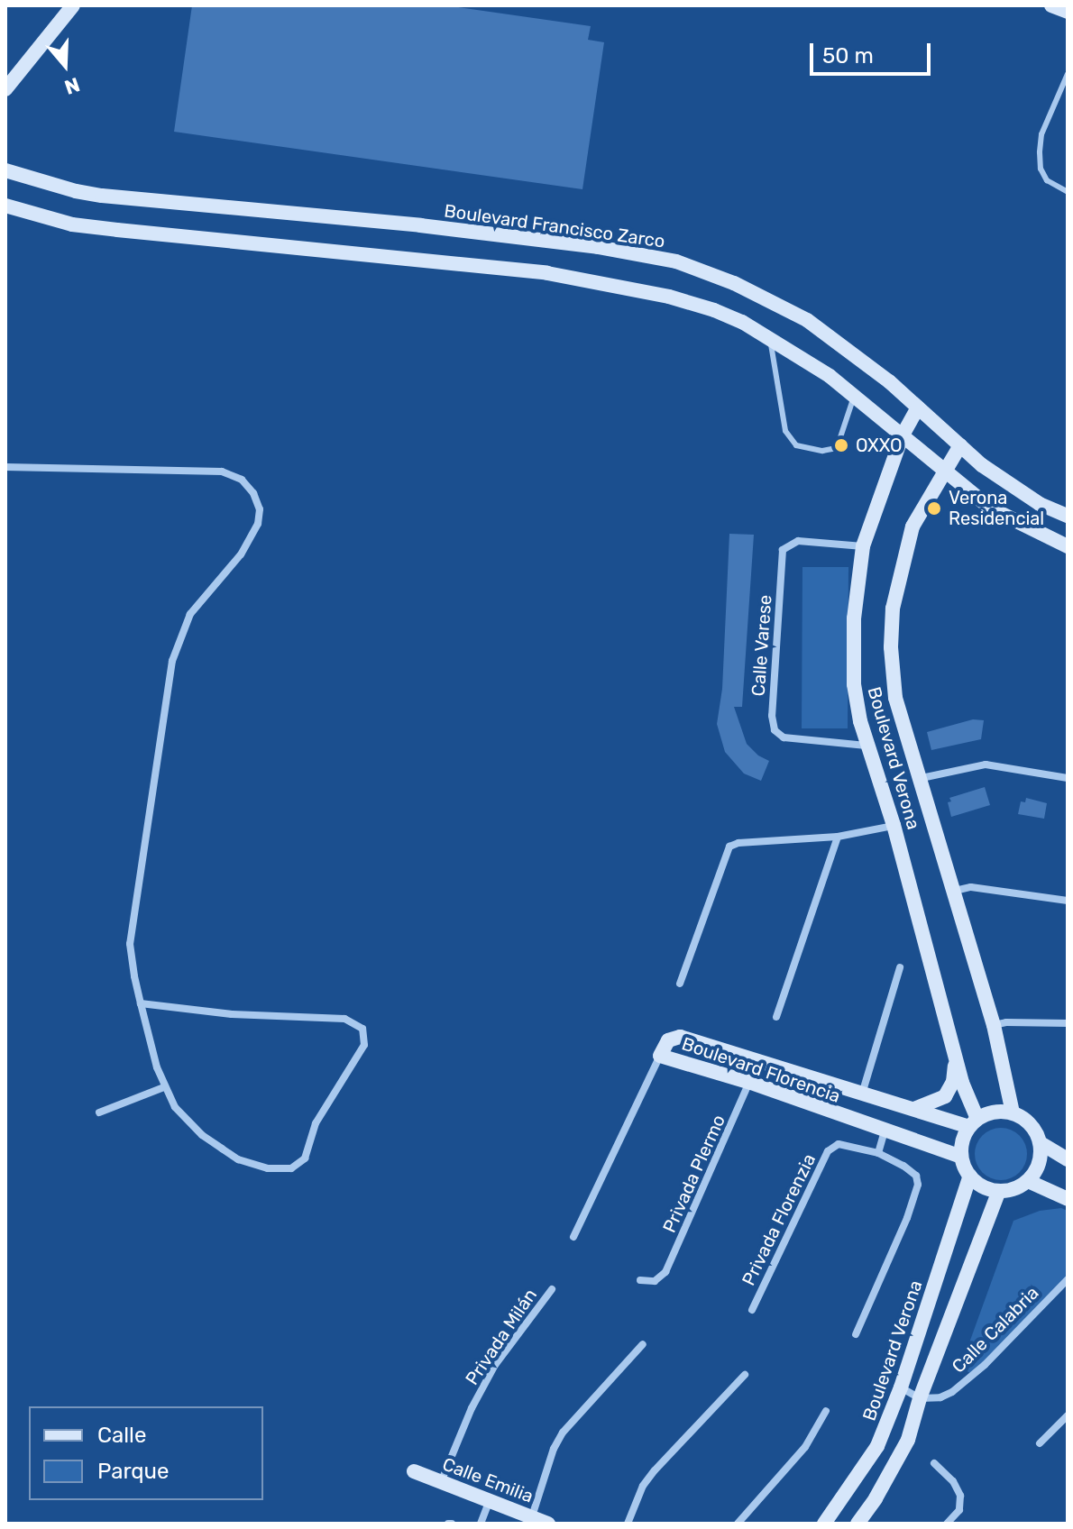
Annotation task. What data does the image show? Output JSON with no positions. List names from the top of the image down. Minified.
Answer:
{"streets":{"street":["Boulevard Francisco Zarco","Calle Varese","Boulevard Verona","Boulevard Florencia","Privada Plermo","Privada Florenzia","Calle Calabria","Privada Milán","Calle Emilia"]},"crossings":[["Boulevard Francisco Zarco","Boulevard Verona"],["Calle Varese","Boulevard Verona"],["Boulevard Verona","Boulevard Florencia"],["Boulevard Florencia","Privada Plermo"],["Privada Milán","Calle Emilia"]],"places":["OXXO","Verona Residencial"],"legend":["Calle","Parque"],"scale_bar":"50 m","north":"bottom"}
